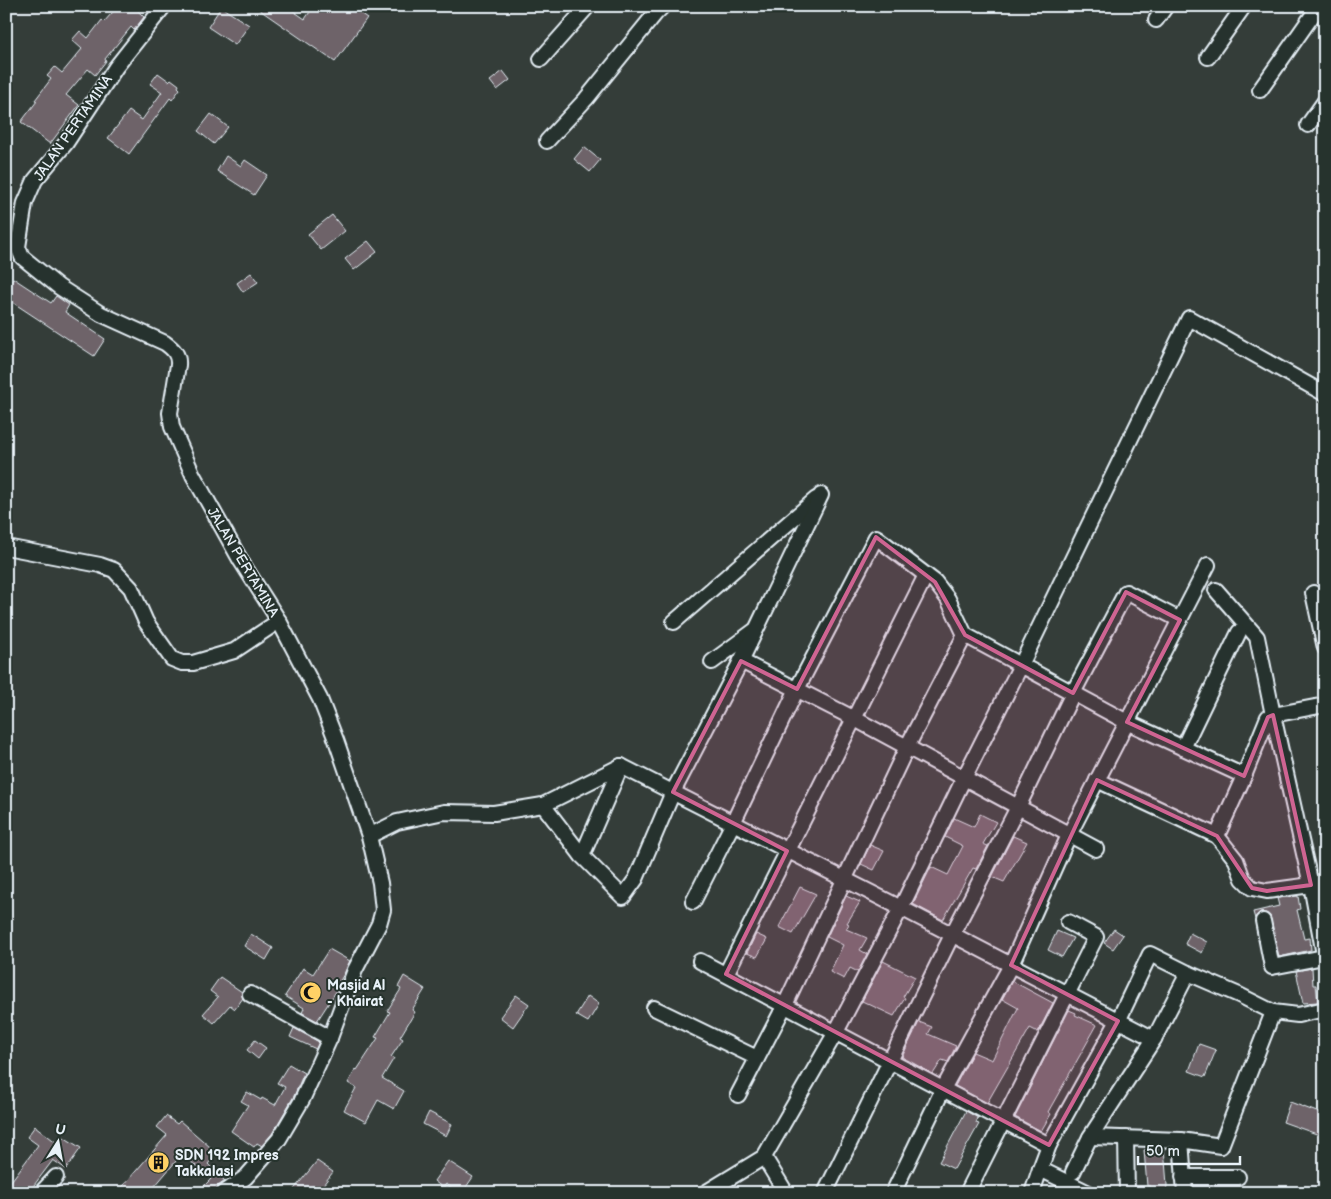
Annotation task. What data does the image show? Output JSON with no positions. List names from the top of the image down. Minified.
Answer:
{"streets":{"street":["JALAN PERTAMINA"]},"places":{"mosque":["Masjid Al - Khairat"],"building":["SDN 192 Impres Takkalasi"]},"scale_bar":"50 m","north":"top"}
